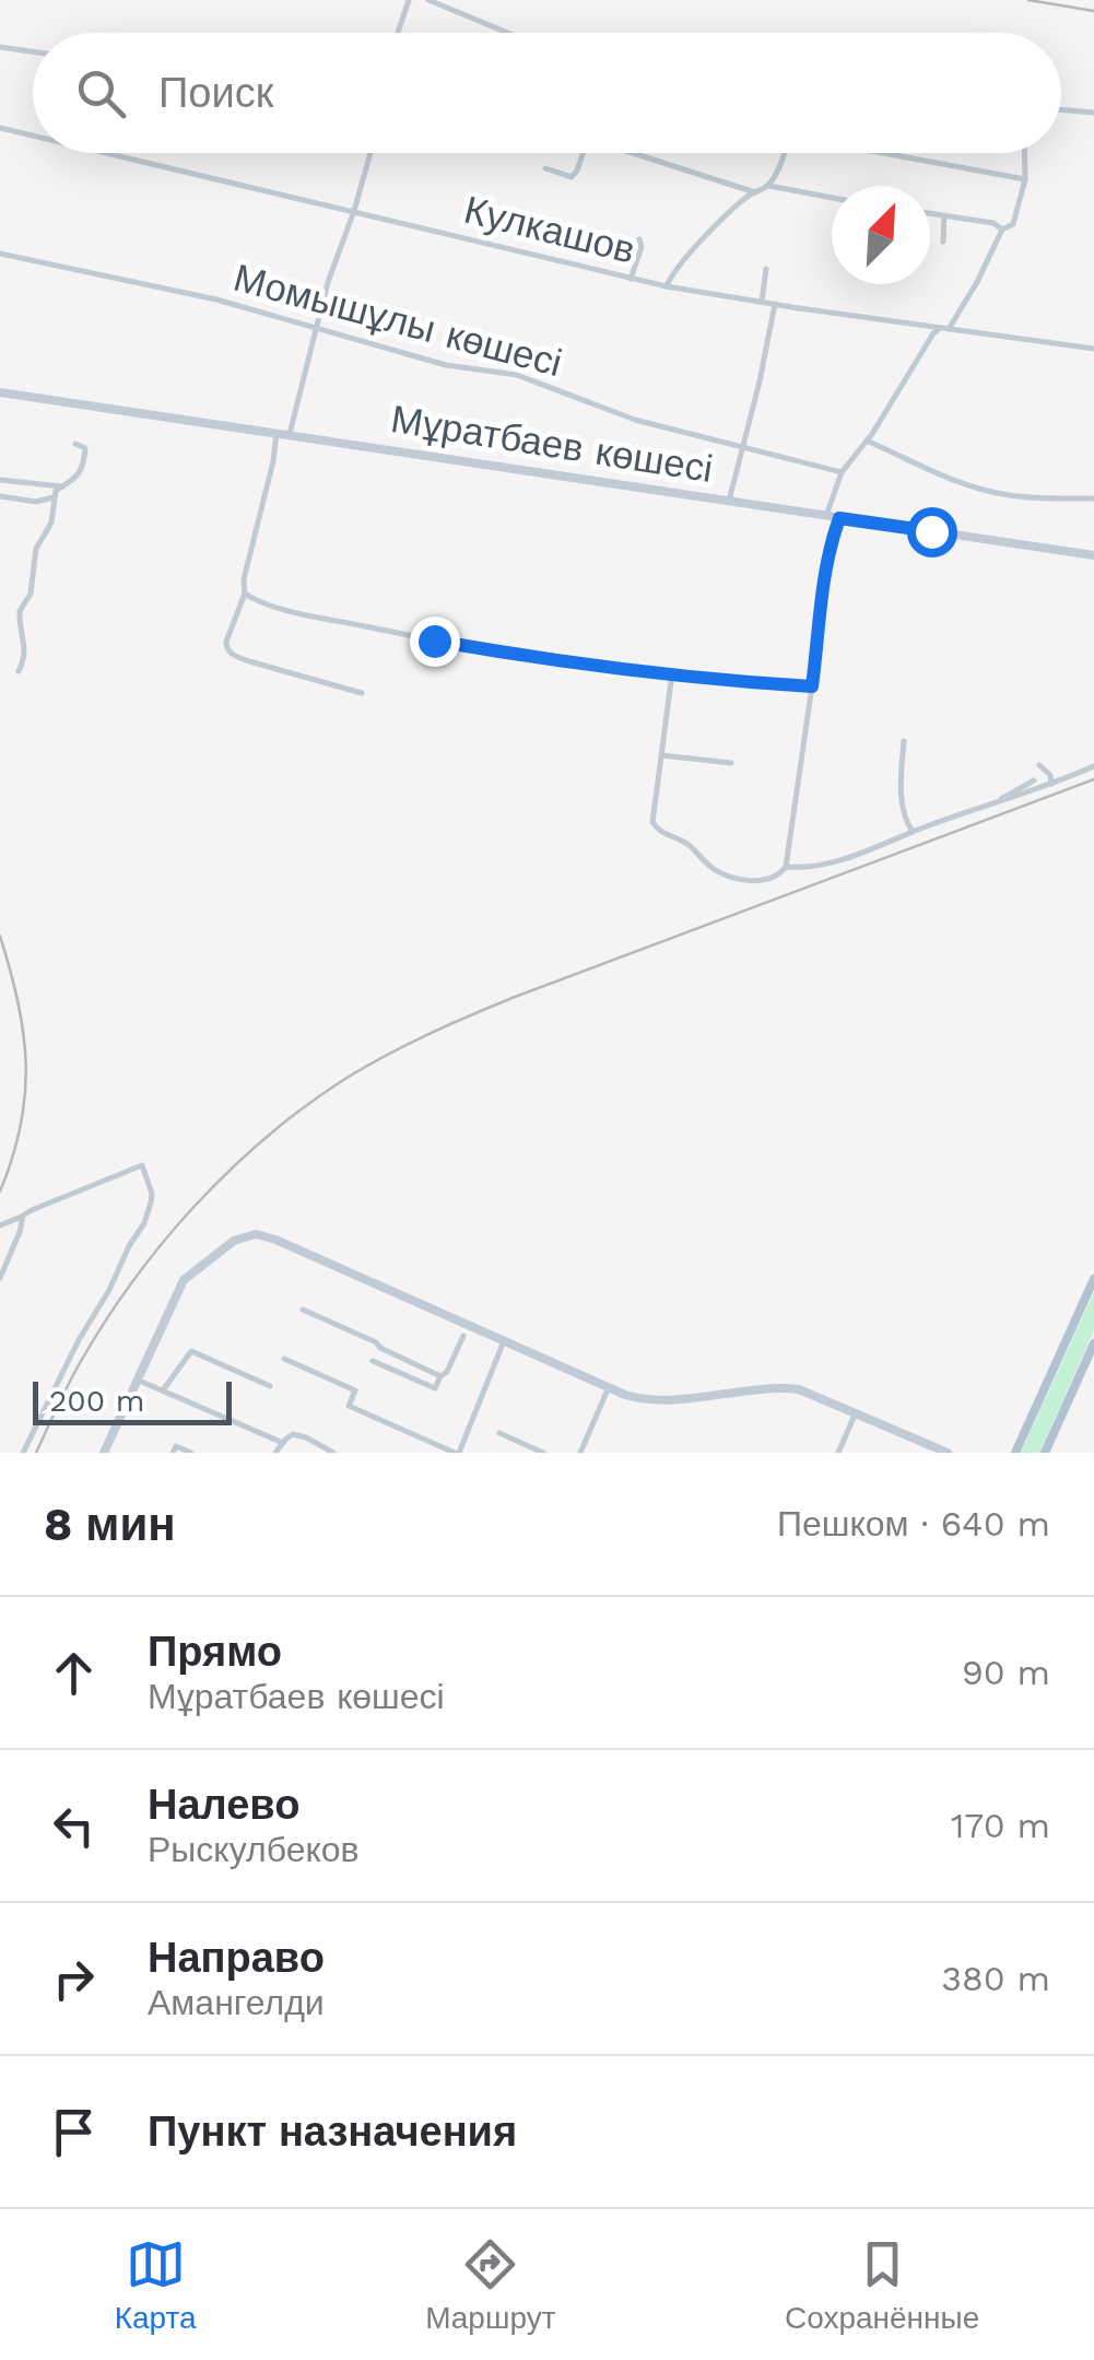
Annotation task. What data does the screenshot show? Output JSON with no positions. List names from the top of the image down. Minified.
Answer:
{"streets":{"street":["Кулкашов","Момышұлы көшесі","Мұратбаев көшесі"]},"scale_bar":"200 m","north":"top right","page":{"search":"Поиск","scale":"200 m","heading":["8 мин","Пешком · 640 m"],"list":[["Прямо","Мұратбаев көшесі","90 m"],["Налево","Рыскулбеков","170 m"],["Направо","Амангелди","380 m"],"Пункт назначения"],"nav":["Карта","Маршрут","Сохранённые"]}}
